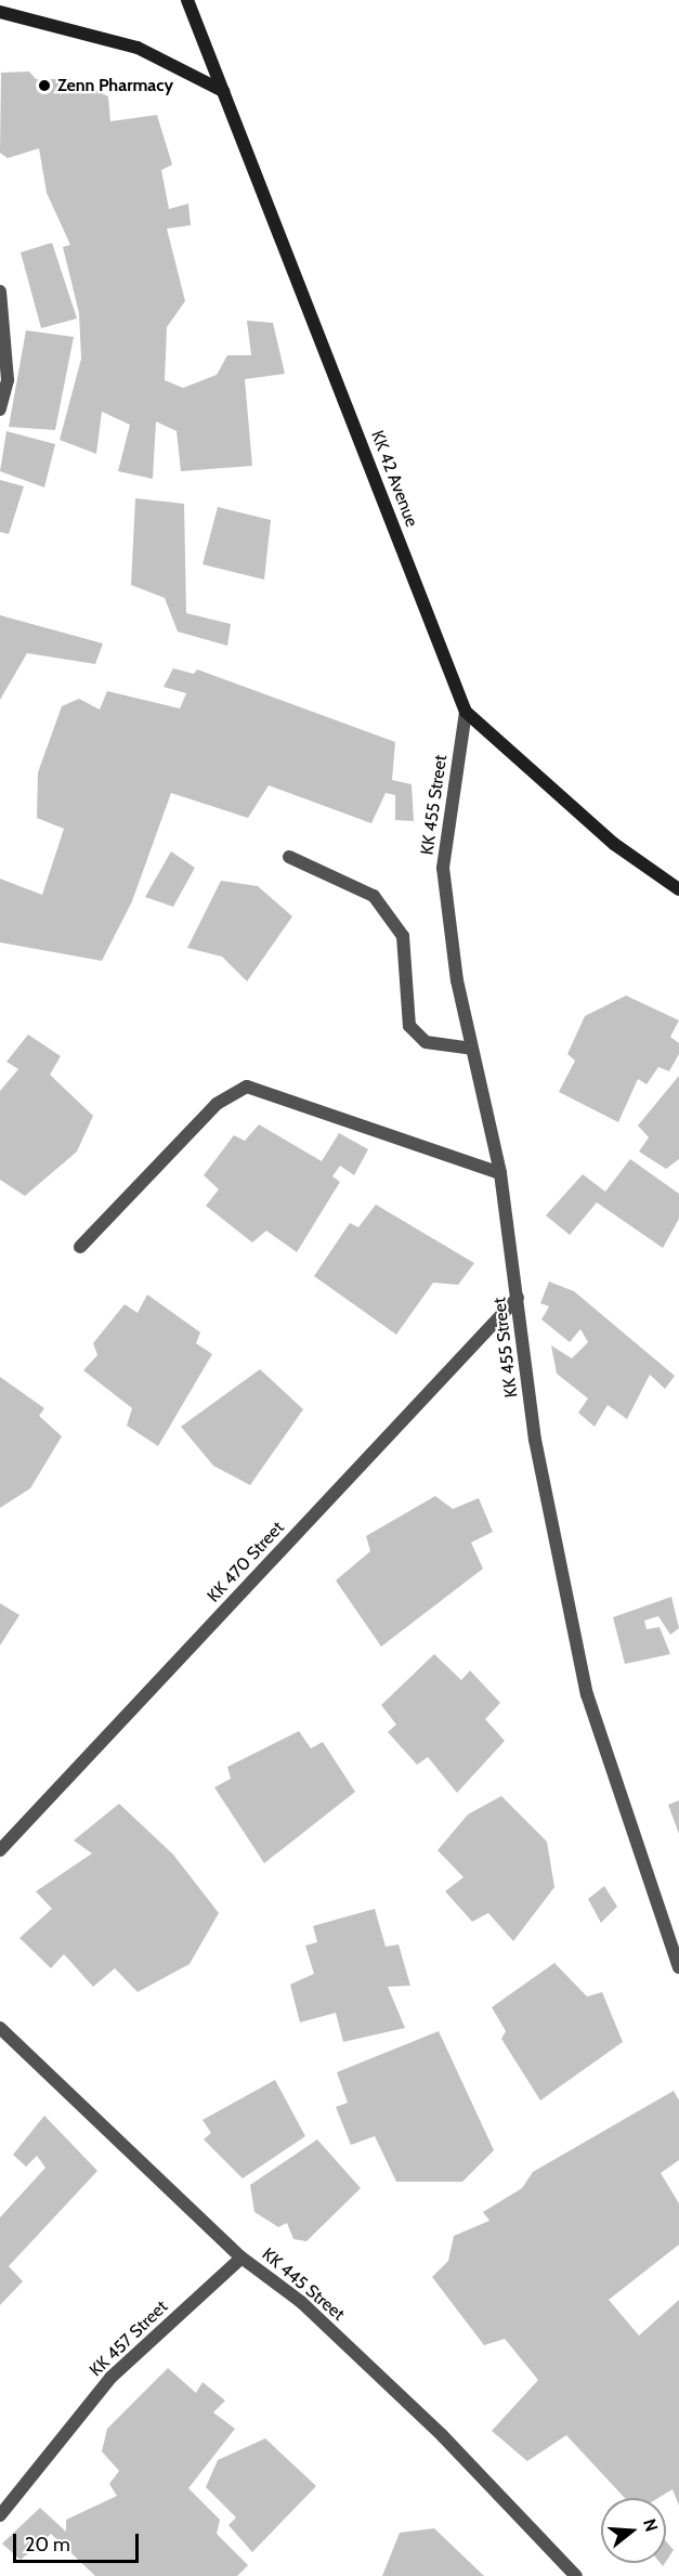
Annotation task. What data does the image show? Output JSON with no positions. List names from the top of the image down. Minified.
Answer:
{"streets":{"main road":["KK 42 Avenue"],"street":["KK 455 Street","KK 470 Street","KK 445 Street","KK 457 Street"]},"crossings":[["KK 42 Avenue","KK 455 Street"],["KK 455 Street","KK 470 Street"],["KK 445 Street","KK 457 Street"]],"places":["Zenn Pharmacy"],"scale_bar":"20 m","north":"right"}
